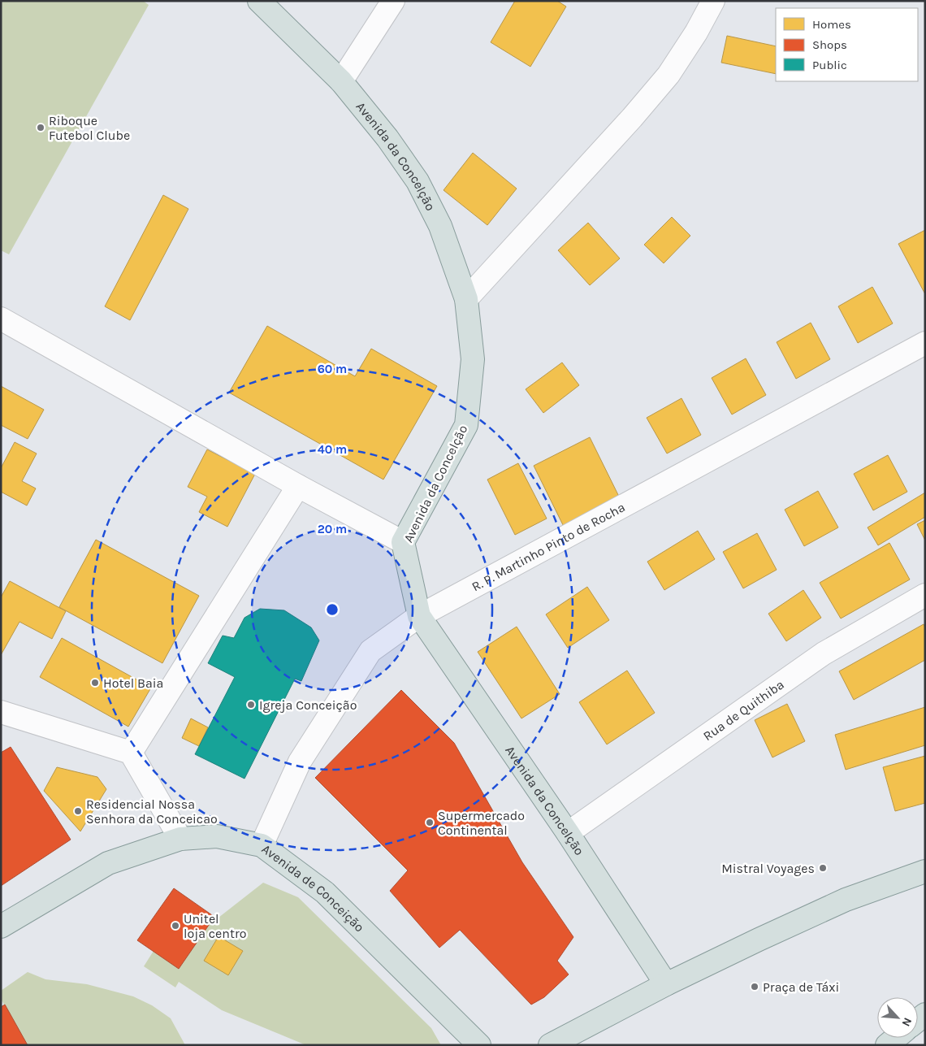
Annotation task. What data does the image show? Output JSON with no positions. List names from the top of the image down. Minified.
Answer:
{"streets":{"main road":["Avenida da Concelção","Avenida de Conceição"],"street":["R. P. Martinho Pinto de Rocha","Rua de Quithiba"]},"crossings":[["Avenida da Concelção","R. P. Martinho Pinto de Rocha"],["Avenida da Concelção","Rua de Quithiba"],["R. P. Martinho Pinto de Rocha","Avenida de Conceição"]],"places":["Riboque Futebol Clube","Hotel Baia","Igreja Conceição","Residencial Nossa Senhora da Conceicao","Supermercado Continental","Mistral Voyages","Unitel loja centro","Praça de Táxi"],"legend":["Homes","Shops","Public"],"north":"bottom right","rings":["60 m","40 m","20 m"]}
